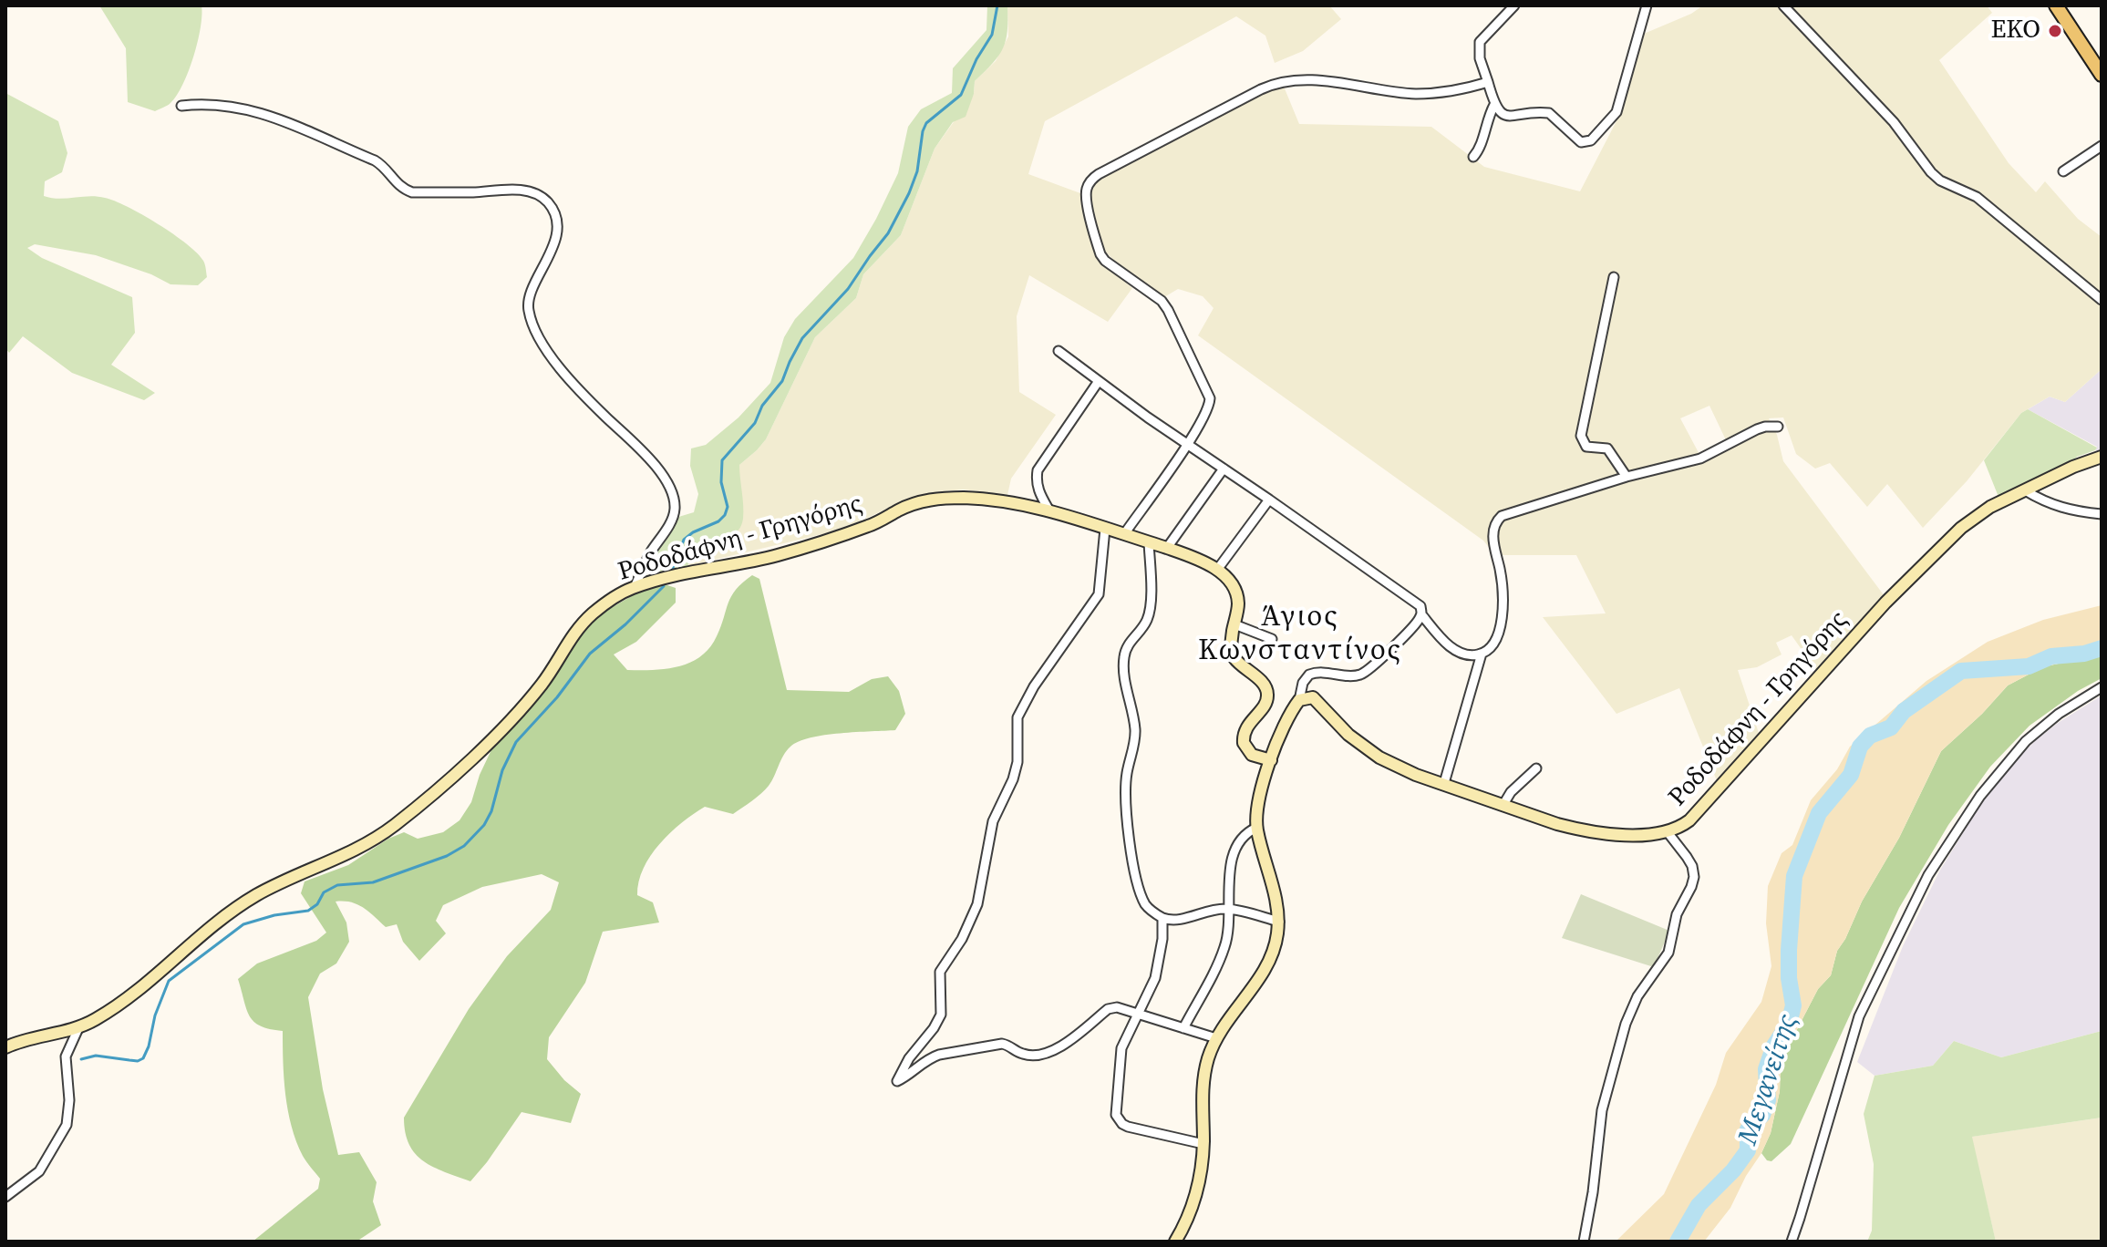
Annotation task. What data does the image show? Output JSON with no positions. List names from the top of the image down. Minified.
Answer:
{"streets":{"main road":["Ροδοδάφνη - Γρηγόρης"]},"districts":["Άγιος Κωνσταντίνος"],"water":["Μεγανείτης"],"places":["EKO"]}
